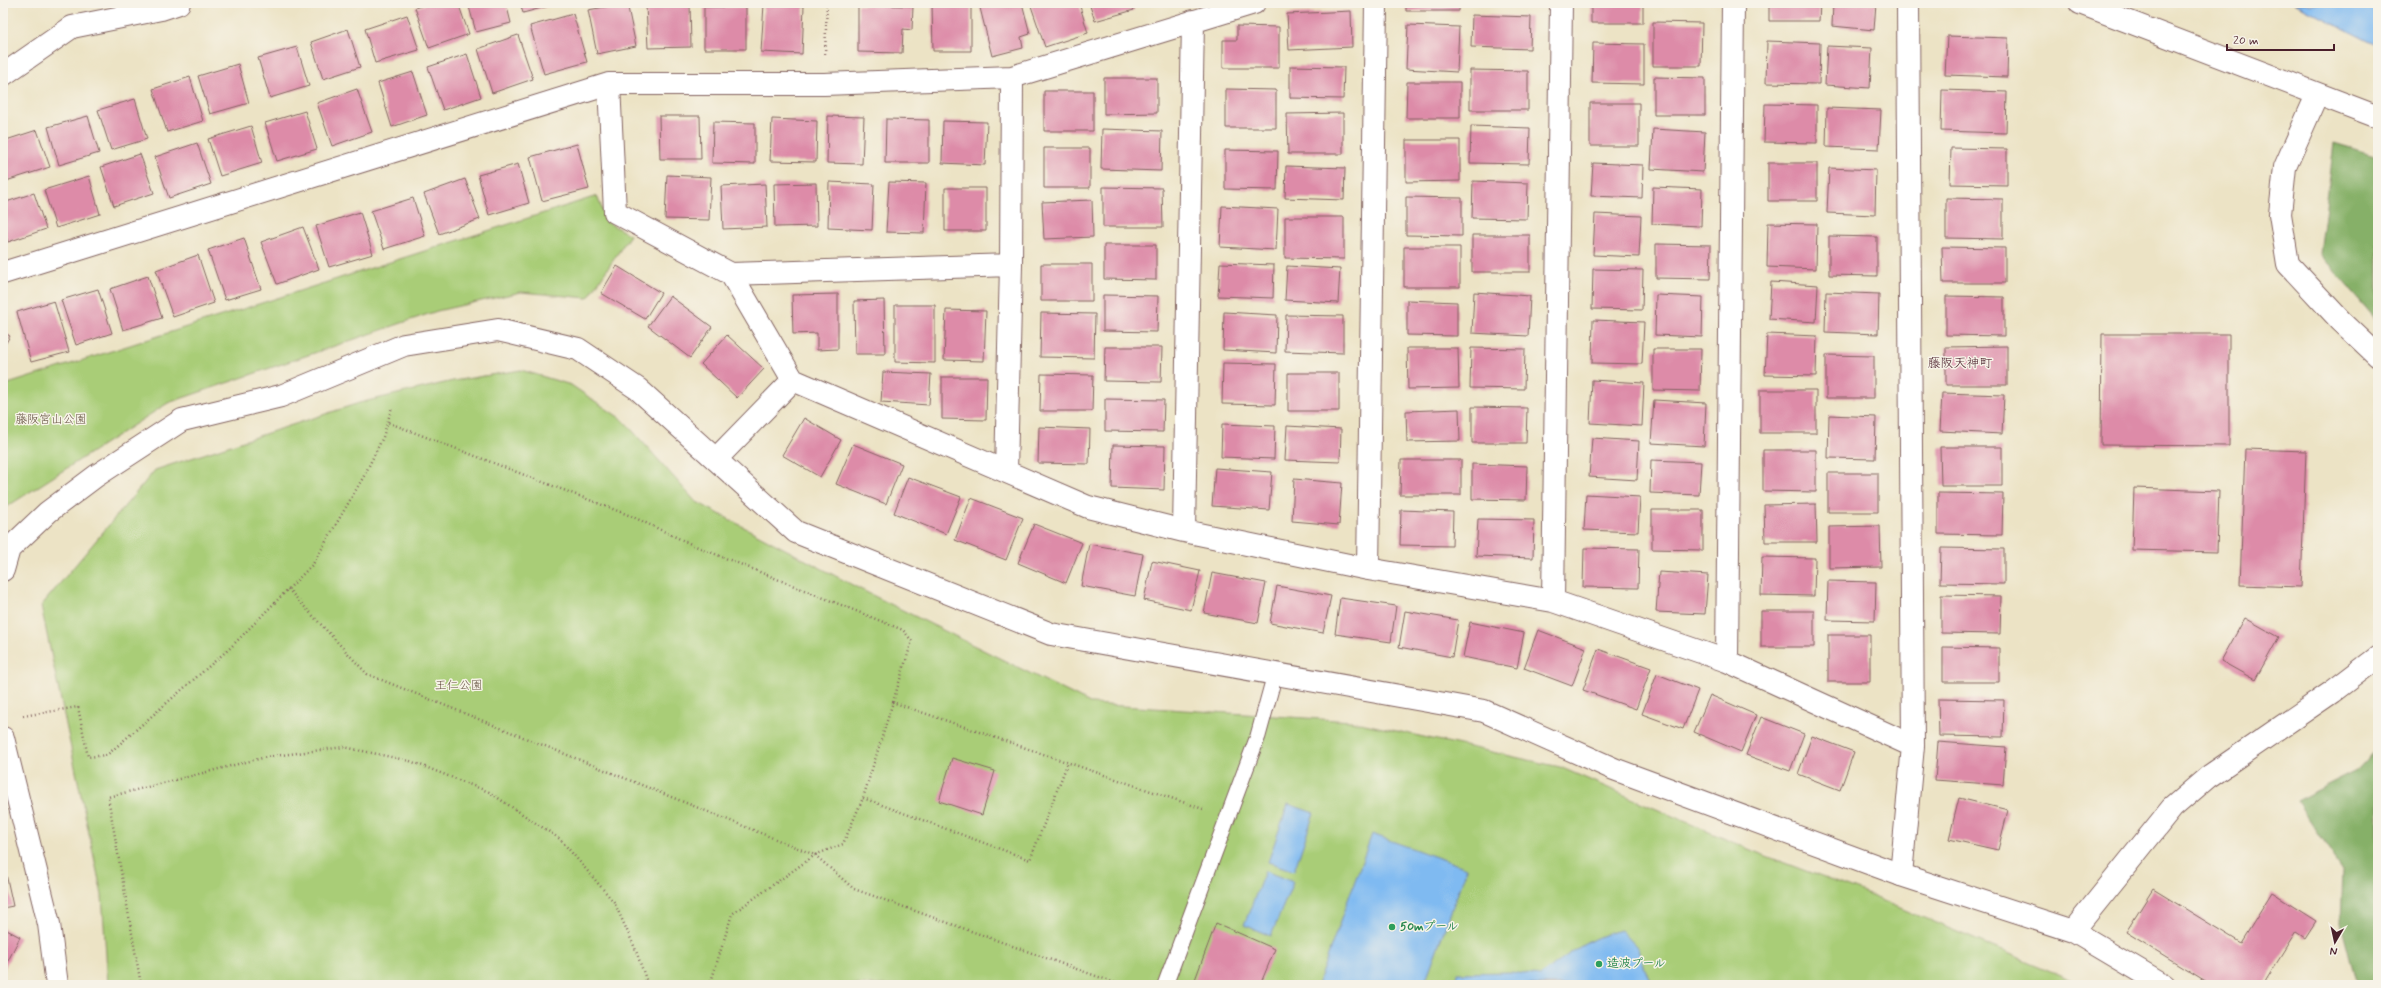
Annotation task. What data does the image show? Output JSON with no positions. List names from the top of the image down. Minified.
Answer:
{"districts":["藤阪天神町"],"parks":["藤阪宮山公園","王仁公園"],"places":["50mプール","造波プール"],"scale_bar":"20 m","north":"bottom"}
